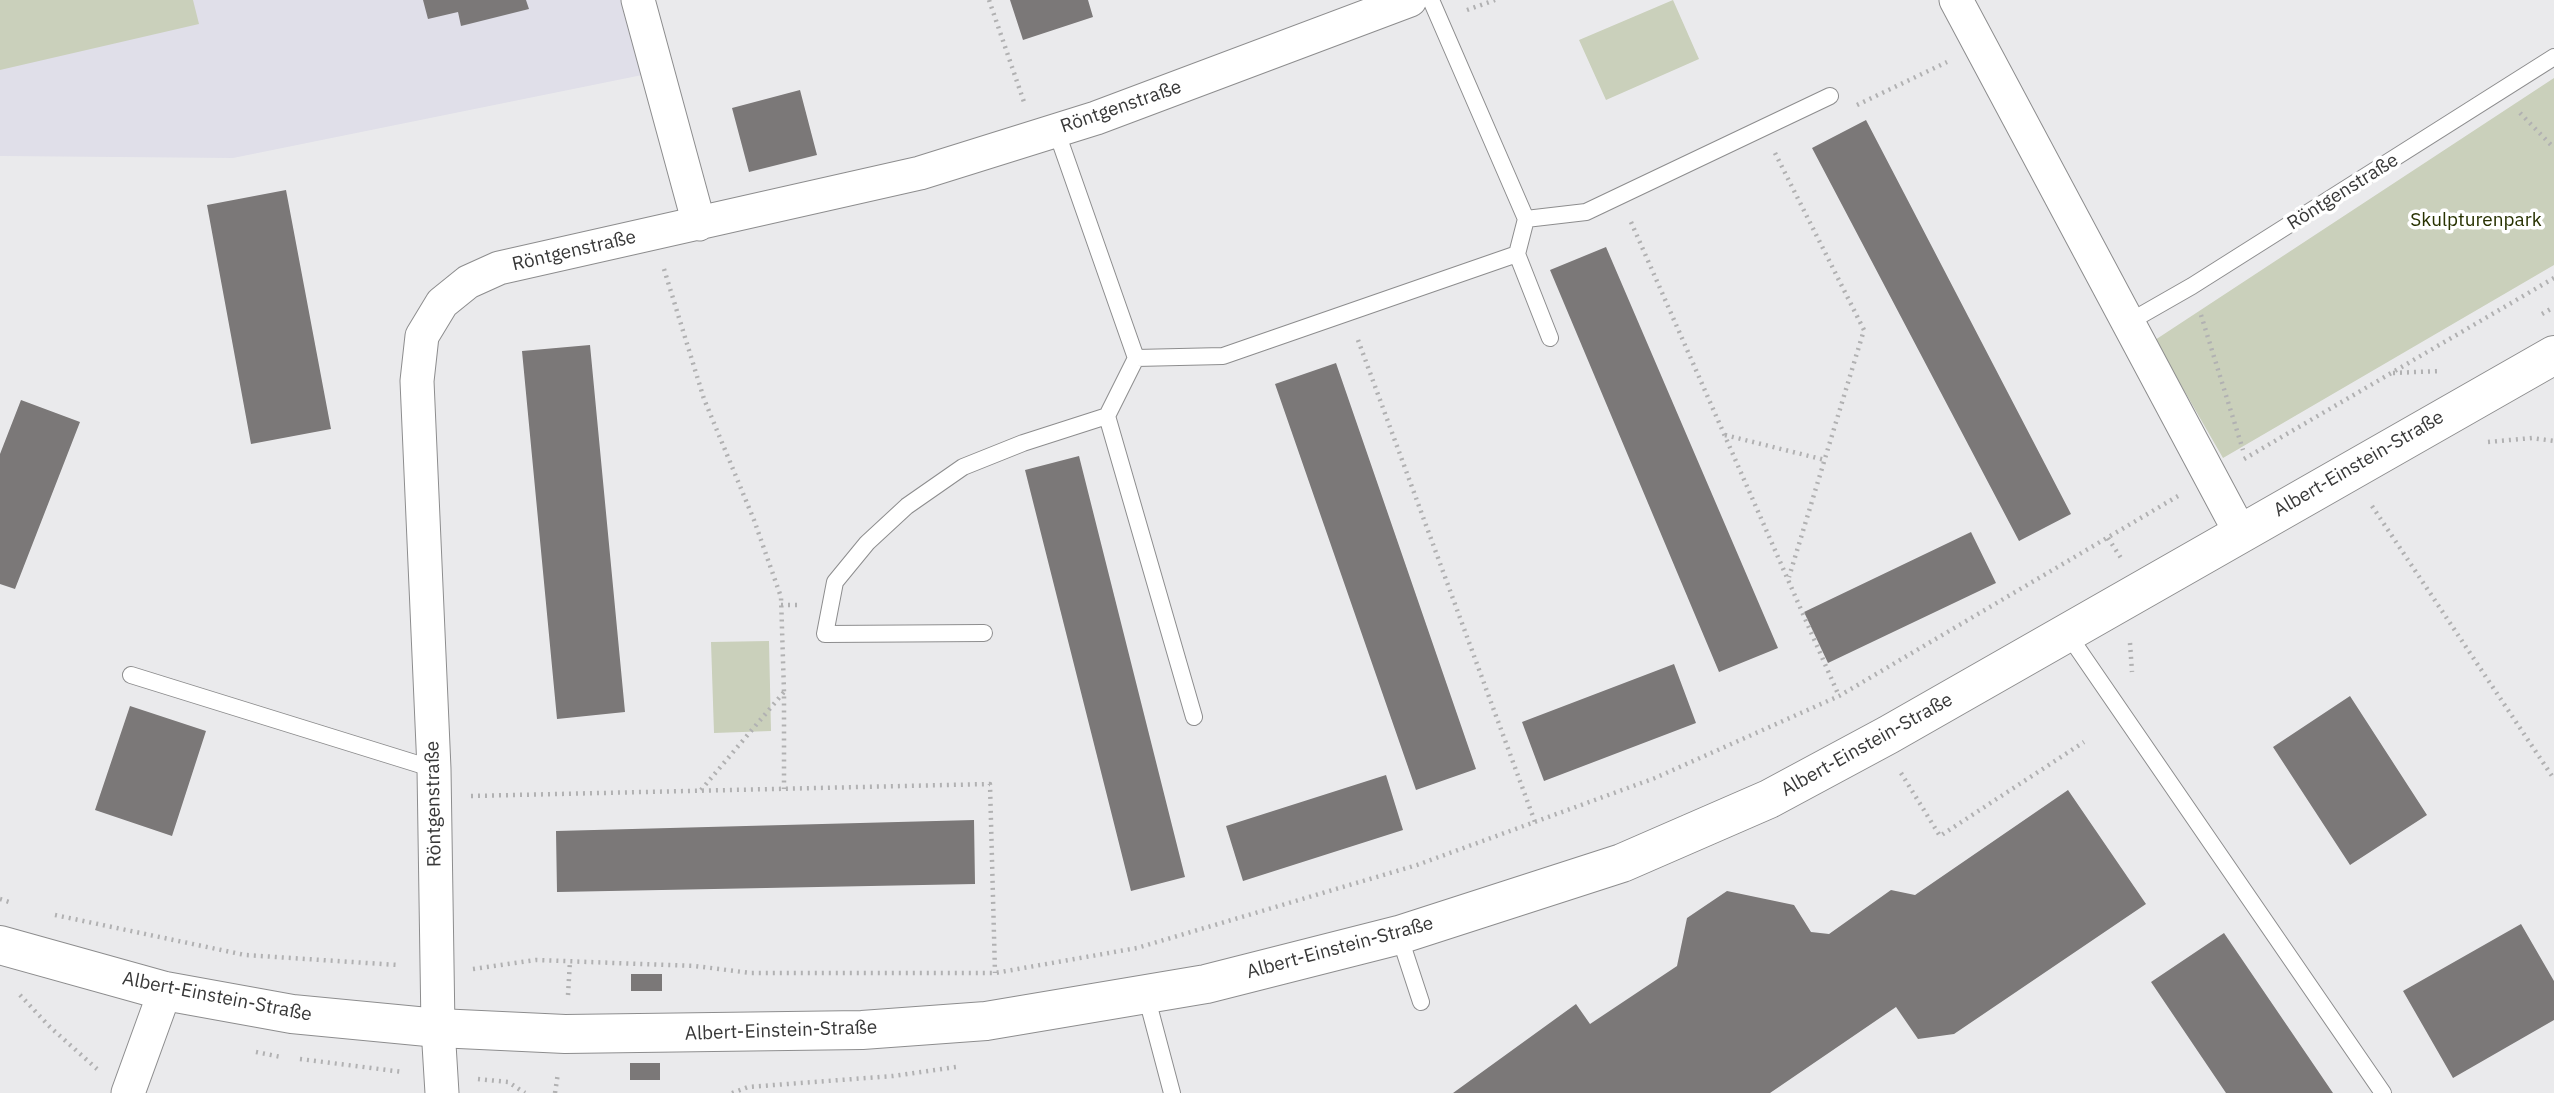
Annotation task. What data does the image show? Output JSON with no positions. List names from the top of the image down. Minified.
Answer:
{"streets":{"street":["Röntgenstraße","Albert-Einstein-Straße"]},"crossings":[["Röntgenstraße","Albert-Einstein-Straße"]],"parks":["Skulpturenpark"]}
